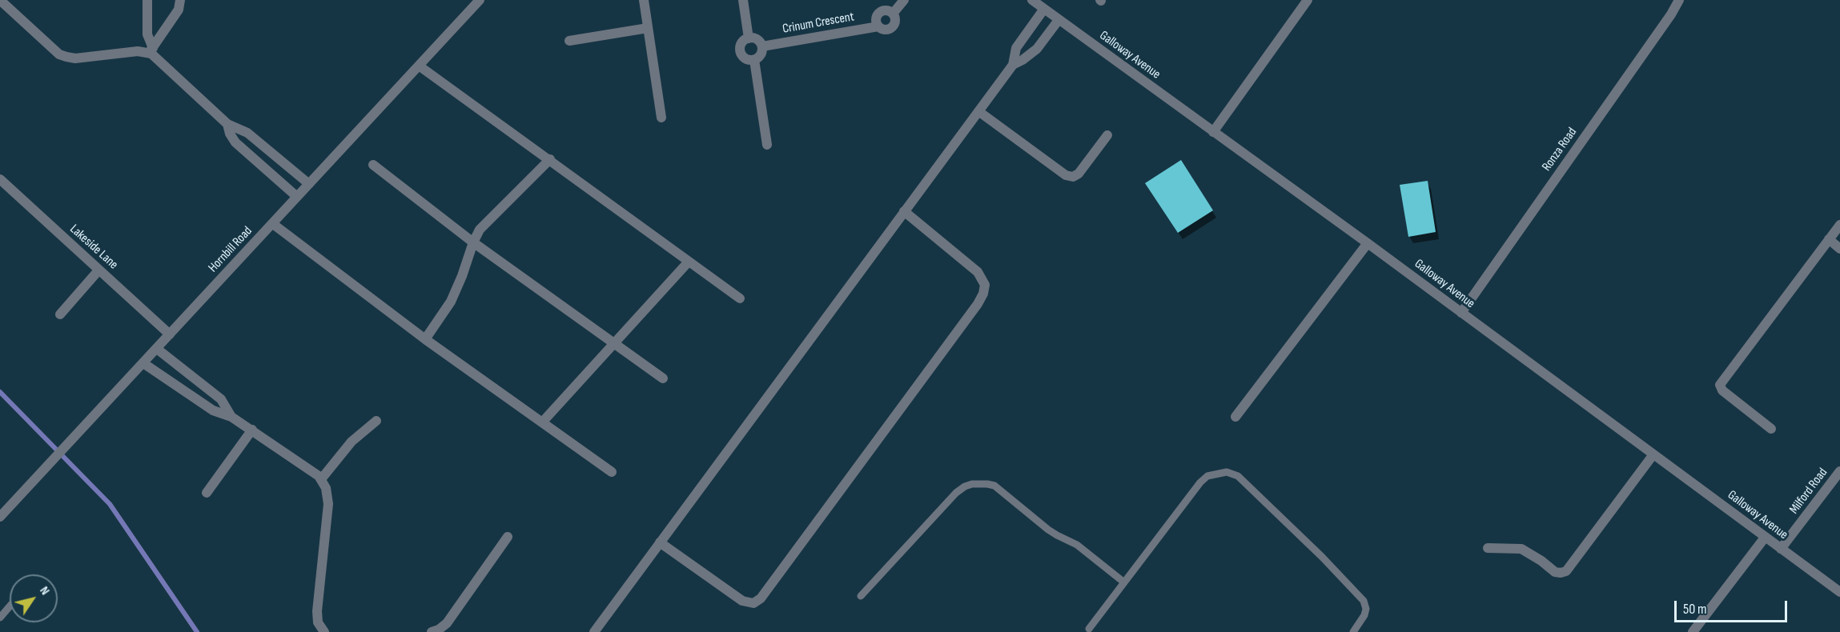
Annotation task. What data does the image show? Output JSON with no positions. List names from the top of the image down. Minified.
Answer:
{"streets":{"street":["Crinum Crescent","Galloway Avenue","Ronza Road","Lakeside Lane","Hornbill Road","Milford Road"]},"crossings":[["Galloway Avenue","Ronza Road"],["Galloway Avenue","Milford Road"],["Lakeside Lane","Hornbill Road"]],"scale_bar":"50 m","north":"top right"}
